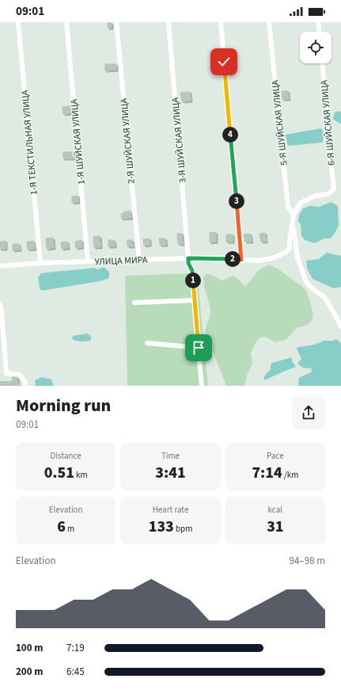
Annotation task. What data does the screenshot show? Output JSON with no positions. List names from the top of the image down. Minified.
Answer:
{"streets":{"street":["5-Я ШУЙСКАЯ УЛИЦА","6-Я ШУЙСКАЯ УЛИЦА","3-Я ШУЙСКАЯ УЛИЦА","2-Я ШУЙСКАЯ УЛИЦА","1-Я ШУЙСКАЯ УЛИЦА","1-Я ТЕКСТИЛЬНАЯ УЛИЦА","УЛИЦА МИРА"]},"crossings":[["5-Я ШУЙСКАЯ УЛИЦА","6-Я ШУЙСКАЯ УЛИЦА"],["5-Я ШУЙСКАЯ УЛИЦА","УЛИЦА МИРА"],["3-Я ШУЙСКАЯ УЛИЦА","УЛИЦА МИРА"],["2-Я ШУЙСКАЯ УЛИЦА","УЛИЦА МИРА"],["1-Я ШУЙСКАЯ УЛИЦА","УЛИЦА МИРА"],["1-Я ТЕКСТИЛЬНАЯ УЛИЦА","УЛИЦА МИРА"]],"page":{"status":"09:01","pins":["4","3","2","1"],"heading":["Morning run","09:01"],"stats":[["Distance","0.51 km"],["Time","3:41"],["Pace","7:14 /km"],["Elevation","6 m"],["Heart rate","133 bpm"],["kcal","31"]],"chart":["Elevation","94–98 m"],"list":[{"name":"100 m","note":"7:19"},{"name":"200 m","note":"6:45"}]}}
